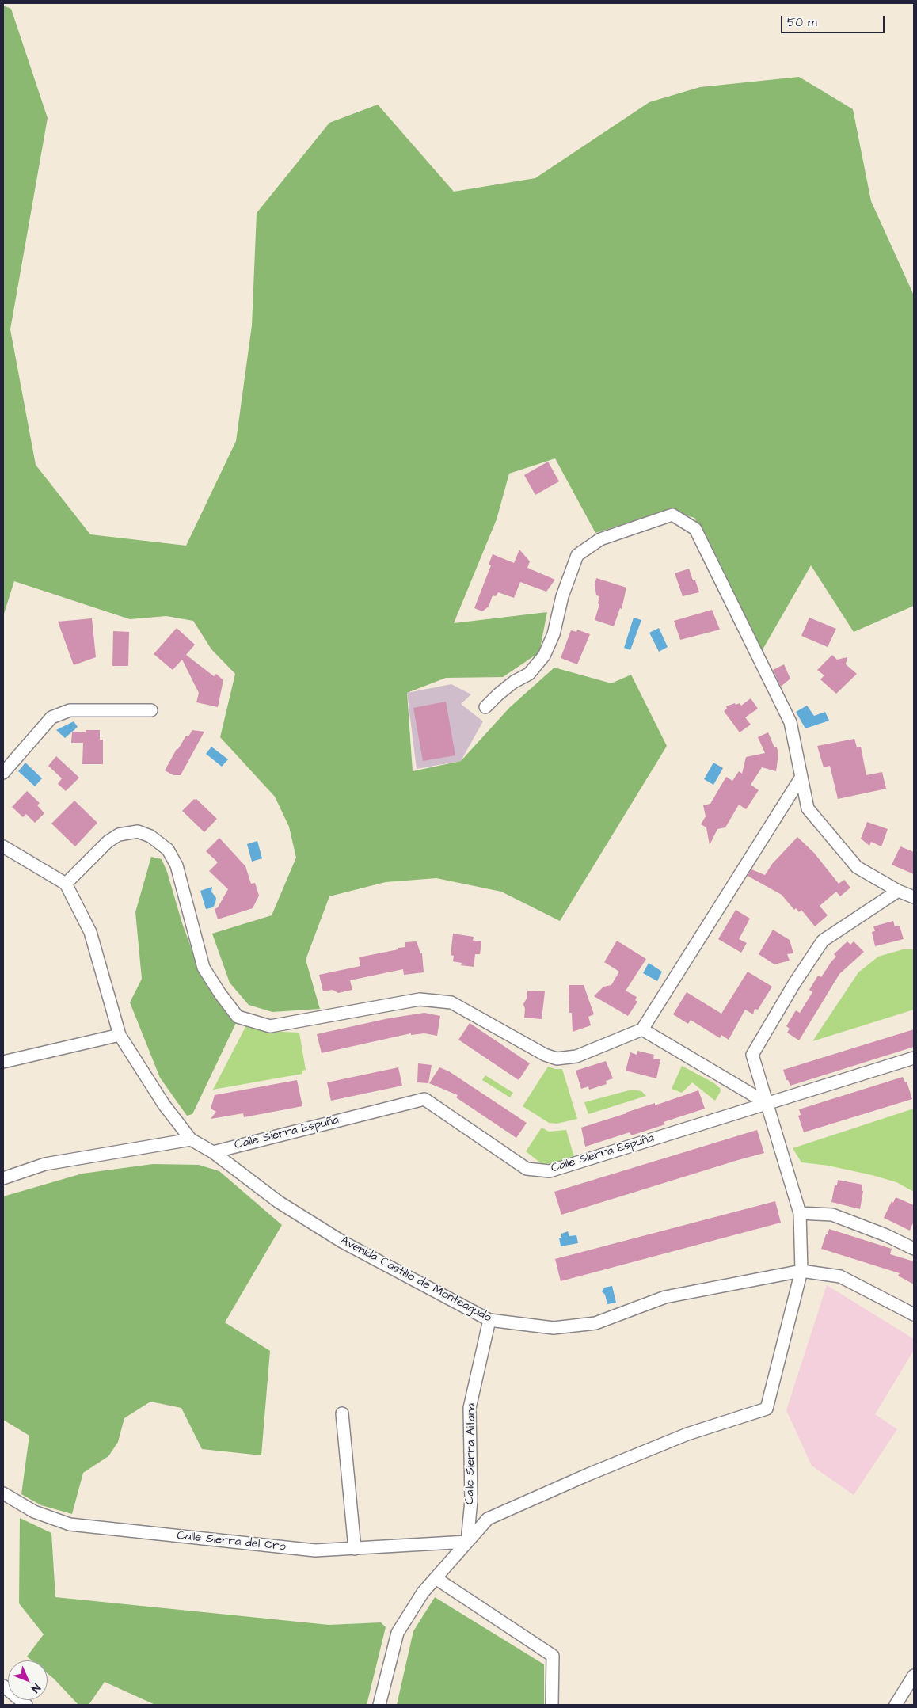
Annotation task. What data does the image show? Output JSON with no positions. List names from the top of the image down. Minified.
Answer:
{"streets":{"street":["Calle Sierra Espuña","Avenida Castillo de Monteagudo","Calle Sierra Aitana","Calle Sierra del Oro"]},"crossings":[["Calle Sierra Espuña","Avenida Castillo de Monteagudo"],["Avenida Castillo de Monteagudo","Calle Sierra Aitana"],["Calle Sierra Aitana","Calle Sierra del Oro"]],"scale_bar":"50 m","north":"bottom right"}
